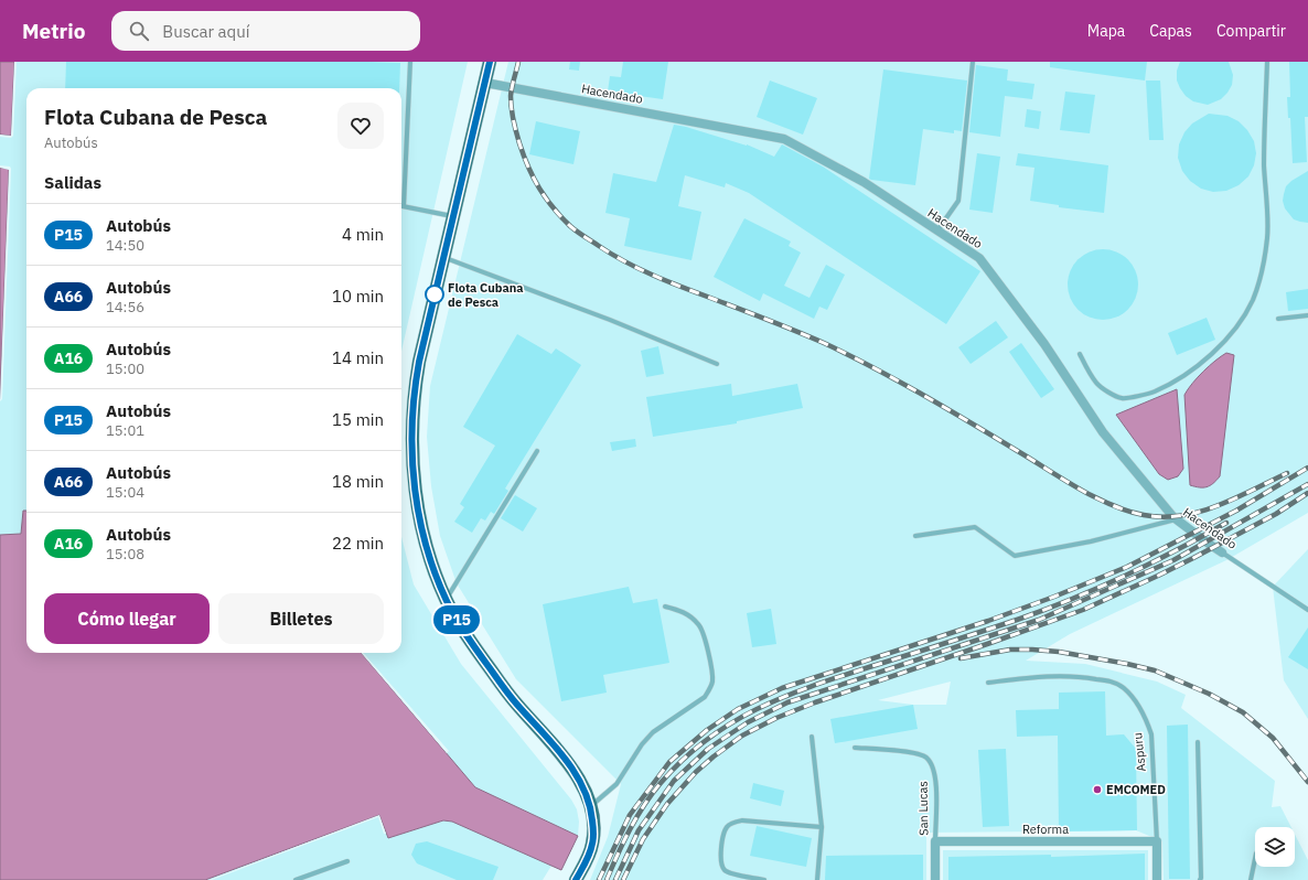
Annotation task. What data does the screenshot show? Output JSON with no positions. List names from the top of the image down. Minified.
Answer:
{"streets":{"street":["Hacendado","Aspuru","San Lucas","Reforma"]},"crossings":[["Aspuru","Reforma"],["San Lucas","Reforma"]],"places":["Flota Cubana de Pesca","EMCOMED"],"lines":["bus line P15"],"page":{"header":"Metrio","search":"Buscar aquí","nav":["Mapa","Capas","Compartir"],"on_map":"P15","heading":[["Flota Cubana de Pesca","Autobús"],"Salidas"],"list":[{"mark":"P15","name":"Autobús","note":"14:50","value":"4 min"},{"mark":"A66","name":"Autobús","note":"14:56","value":"10 min"},{"mark":"A16","name":"Autobús","note":"15:00","value":"14 min"},{"mark":"P15","name":"Autobús","note":"15:01","value":"15 min"},{"mark":"A66","name":"Autobús","note":"15:04","value":"18 min"},{"mark":"A16","name":"Autobús","note":"15:08","value":"22 min"}],"buttons":["Cómo llegar","Billetes"]}}
